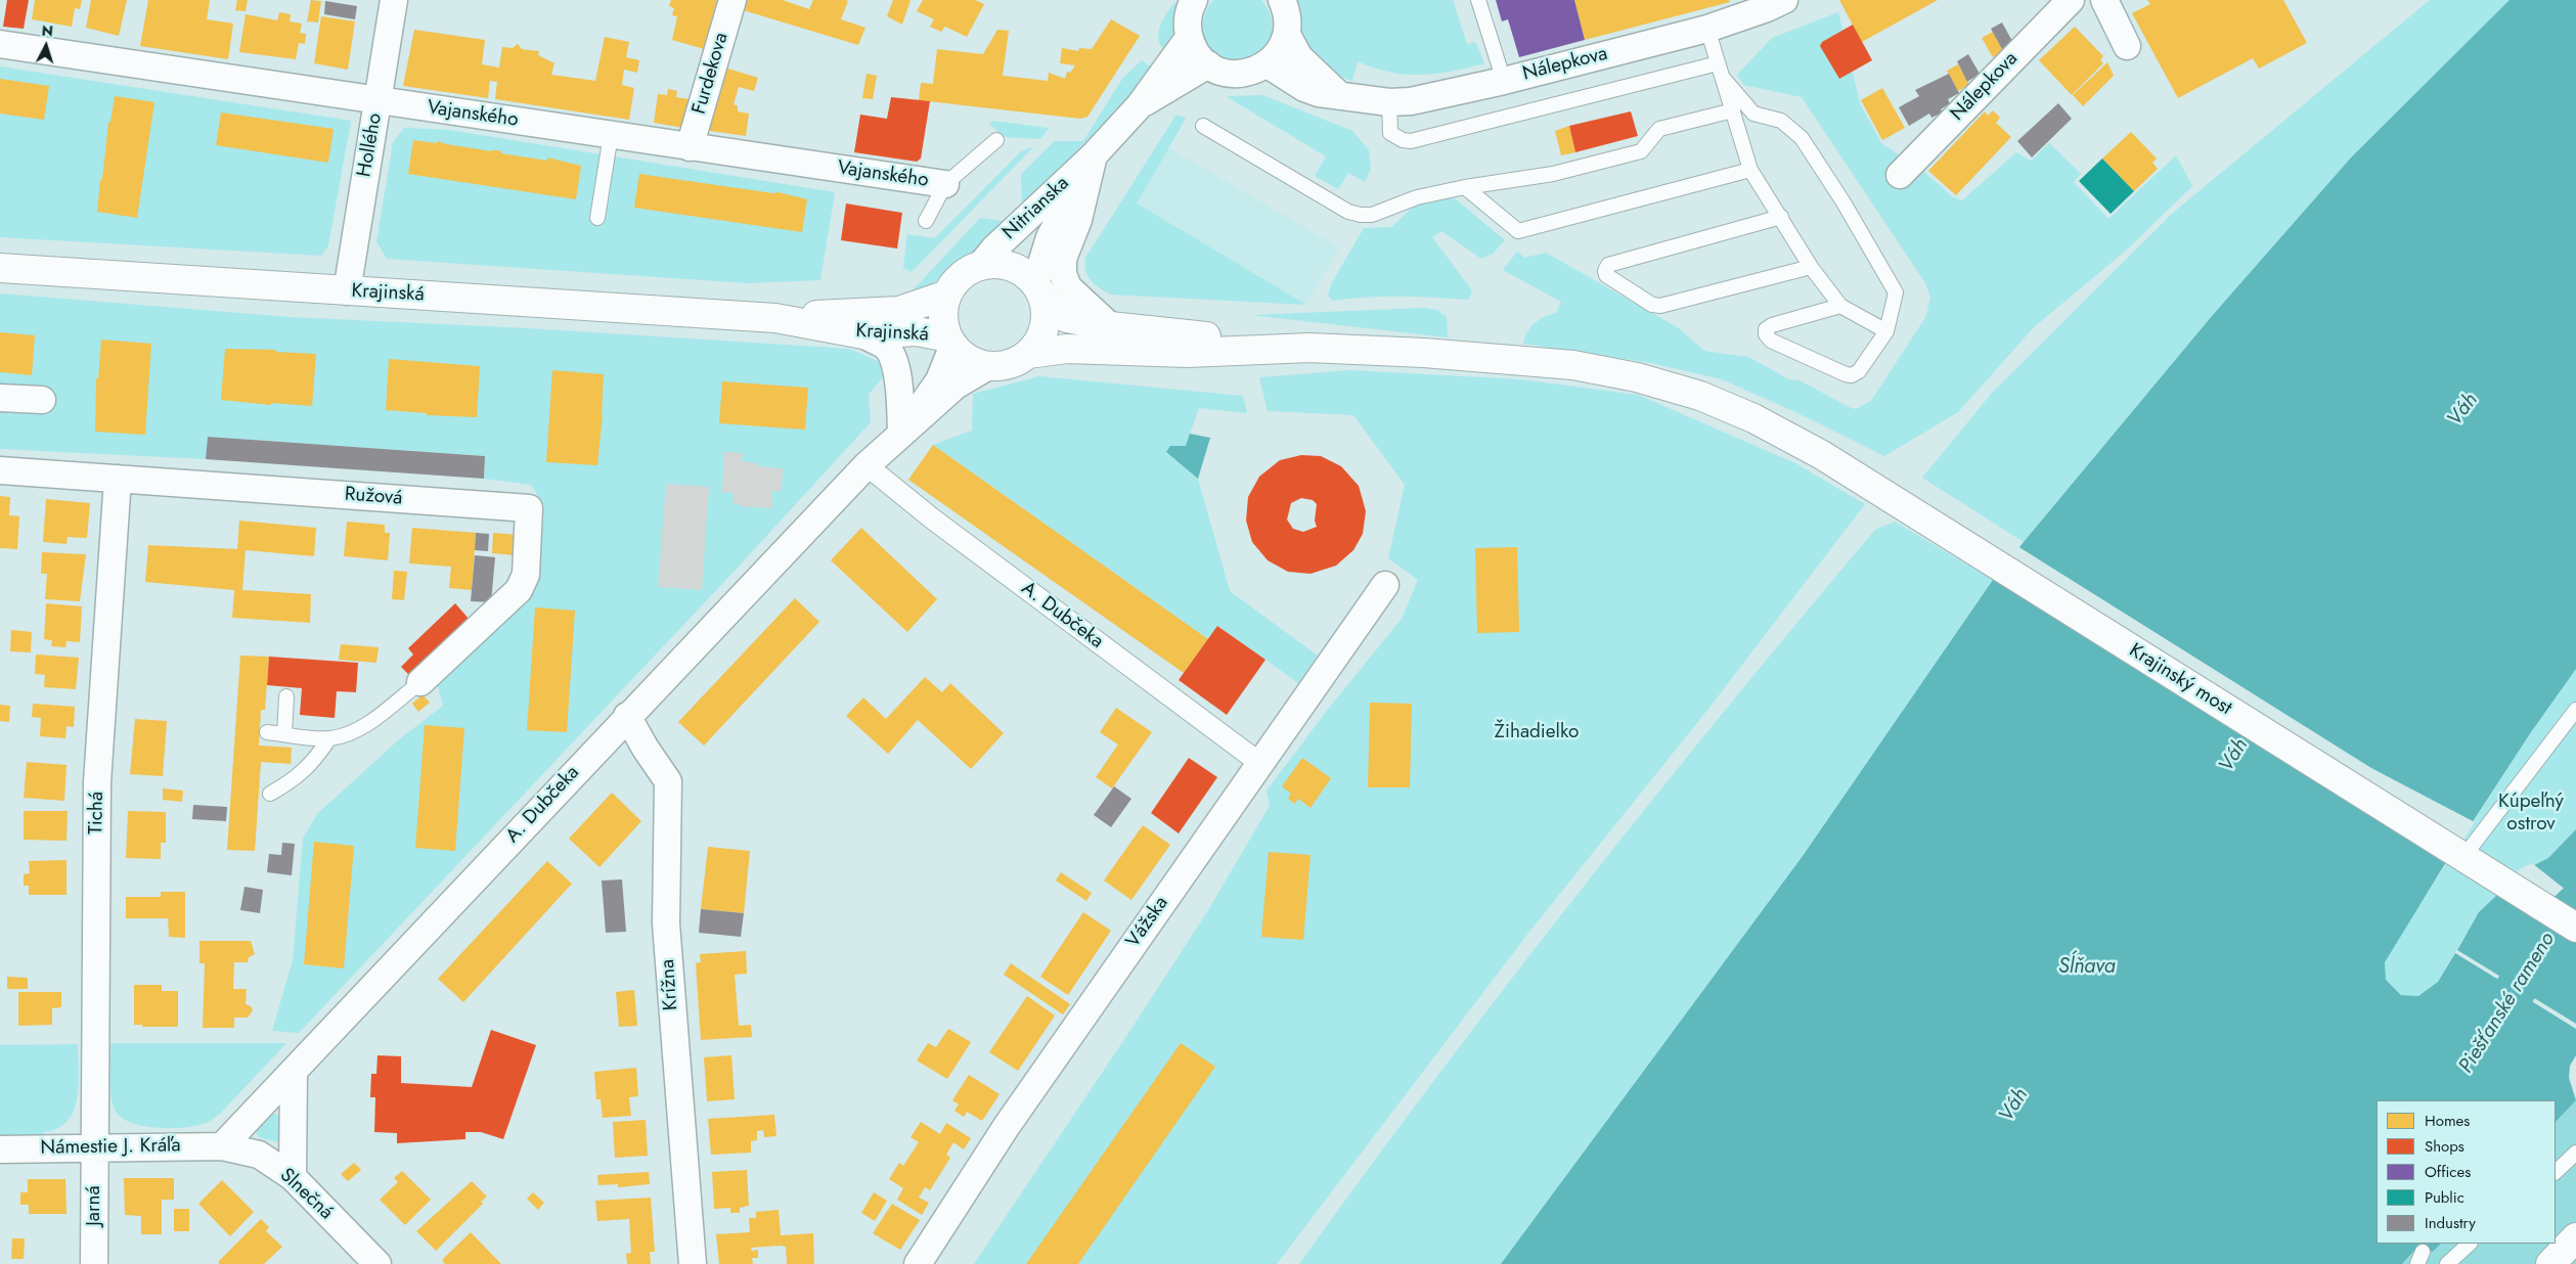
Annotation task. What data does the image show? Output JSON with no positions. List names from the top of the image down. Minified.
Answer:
{"streets":{"main road":["Krajinská","Krajinský most"],"street":["Nálepkova","Furdekova","Vajanského","Hollého","Nitrianska","Ružová","A. Dubčeka","Tichá","Vážska","Krížna","Námestie J. Kráľa","Slnečná","Jarná"]},"crossings":[["Furdekova","Vajanského"],["Vajanského","Hollého"],["Hollého","Krajinská"],["Nitrianska","Krajinská"],["Nitrianska","A. Dubčeka"],["Krajinská","A. Dubčeka"],["Ružová","Tichá"],["A. Dubčeka","Vážska"],["A. Dubčeka","Krížna"],["A. Dubčeka","Námestie J. Kráľa"],["A. Dubčeka","Slnečná"],["Tichá","Námestie J. Kráľa"],["Tichá","Jarná"],["Námestie J. Kráľa","Slnečná"],["Námestie J. Kráľa","Jarná"]],"water":["Váh","Sĺňava","Piešťanské rameno"],"parks":["Žihadielko","Kúpeľný ostrov"],"legend":["Homes","Shops","Offices","Public","Industry"],"north":"top"}
